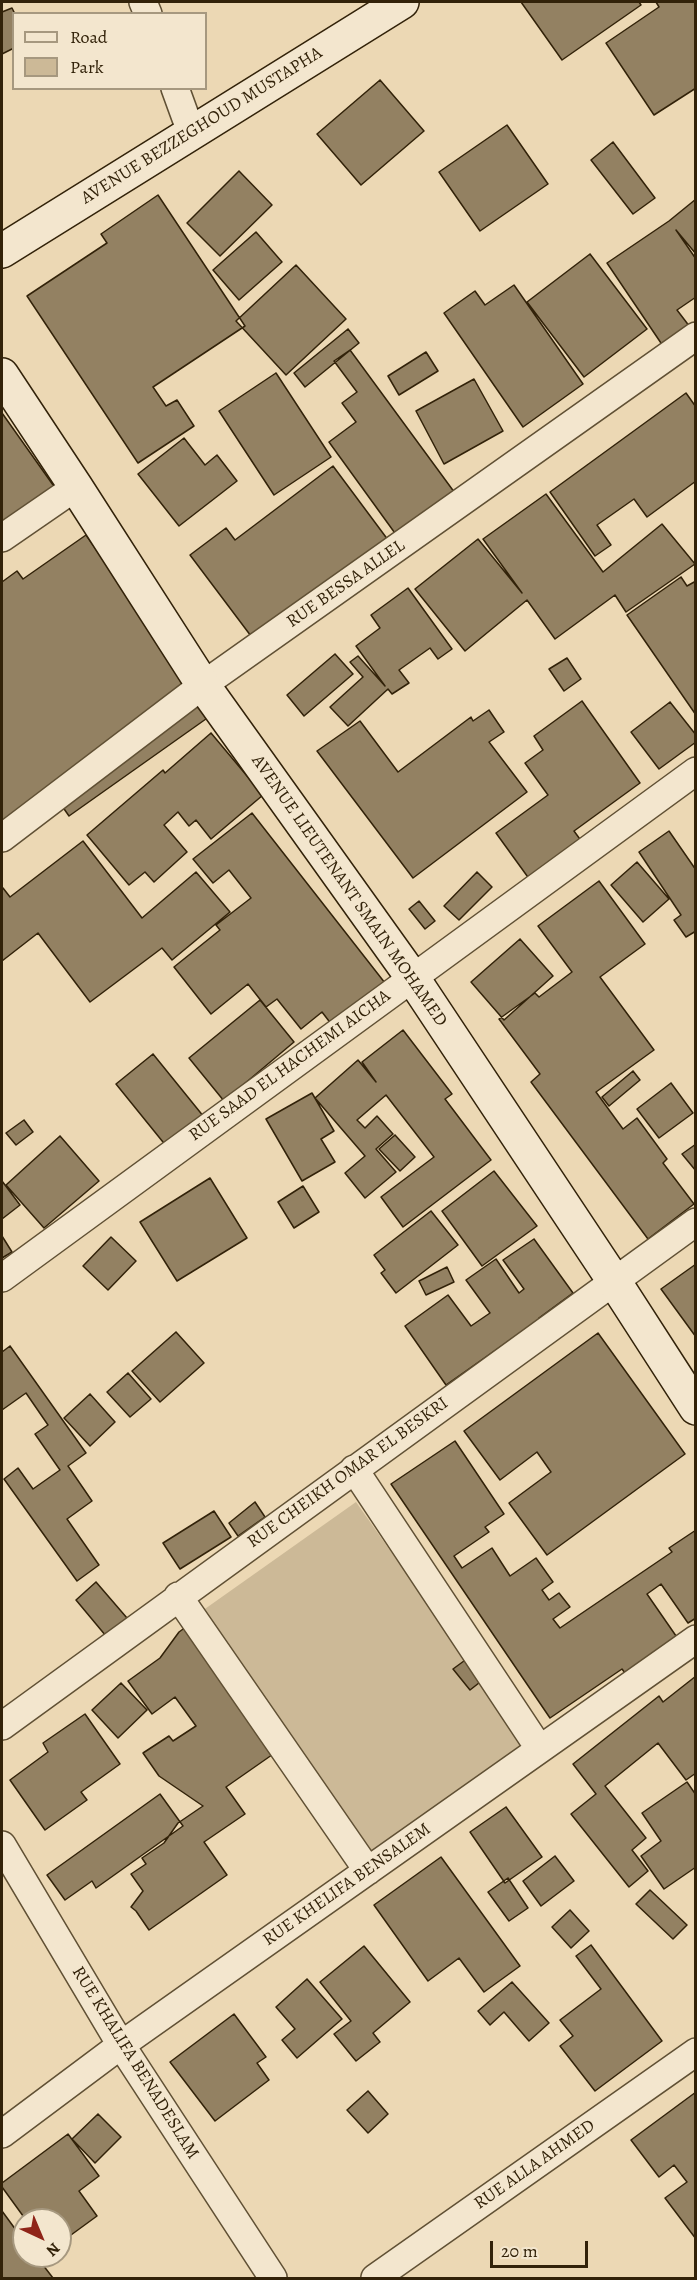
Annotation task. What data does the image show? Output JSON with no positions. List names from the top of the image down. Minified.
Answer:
{"streets":{"main road":["AVENUE BEZZEGHOUD MUSTAPHA","AVENUE LIEUTENANT SMAIN MOHAMED"],"street":["RUE BESSA ALLEL","RUE SAAD EL HACHEMI AICHA","RUE CHEIKH OMAR EL BESKRI","RUE KHELIFA BENSALEM","RUE KHALIFA BENADESLAM","RUE ALLA AHMED"]},"crossings":[["RUE BESSA ALLEL","AVENUE LIEUTENANT SMAIN MOHAMED"],["AVENUE LIEUTENANT SMAIN MOHAMED","RUE SAAD EL HACHEMI AICHA"],["AVENUE LIEUTENANT SMAIN MOHAMED","RUE CHEIKH OMAR EL BESKRI"],["RUE KHELIFA BENSALEM","RUE KHALIFA BENADESLAM"]],"legend":["Road","Park"],"scale_bar":"20 m","north":"bottom right"}
